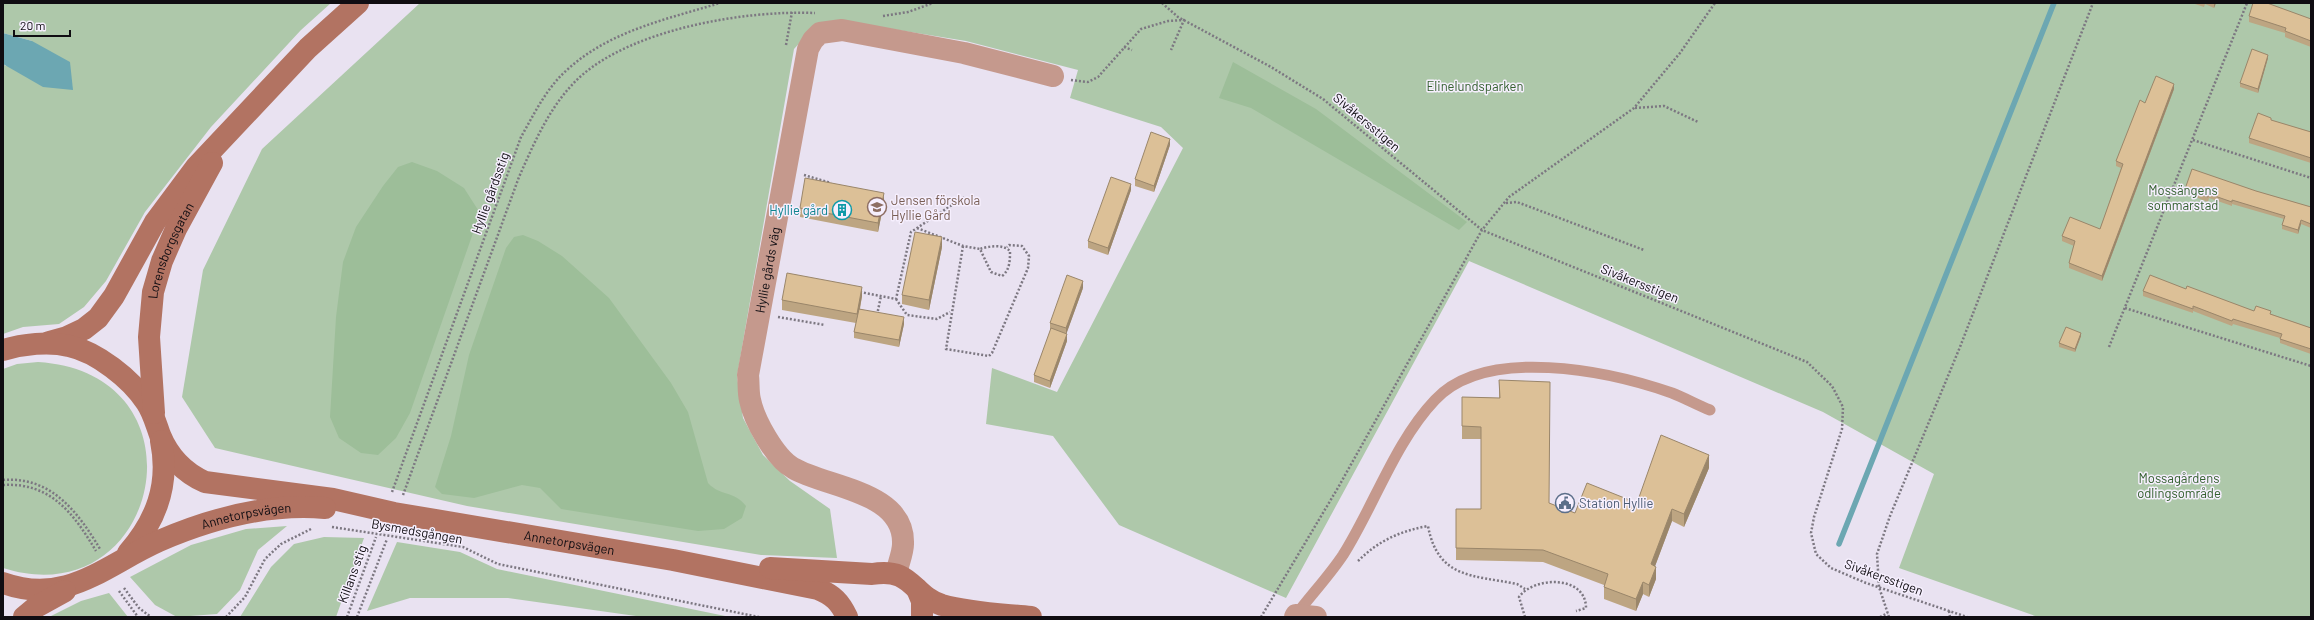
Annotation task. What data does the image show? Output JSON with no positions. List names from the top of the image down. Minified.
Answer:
{"streets":{"main road":["Lorensborgsgatan","Annetorpsvägen"],"street":["Hyllie gårds väg"],"path":["Sivåkersstigen","Hyllie gårdsstig","Bysmedsgången","Killans stig"]},"crossings":[["Hyllie gårdsstig","Annetorpsvägen"],["Lorensborgsgatan","Annetorpsvägen"],["Hyllie gårds väg","Annetorpsvägen"]],"parks":["Elinelundsparken","Mossängens sommarstad","Mossagårdens odlingsområde"],"places":{"school or university":["Jensen förskola Hyllie Gård"],"building":["Hyllie gård"],"public building":["Station Hyllie"]},"scale_bar":"20 m"}
